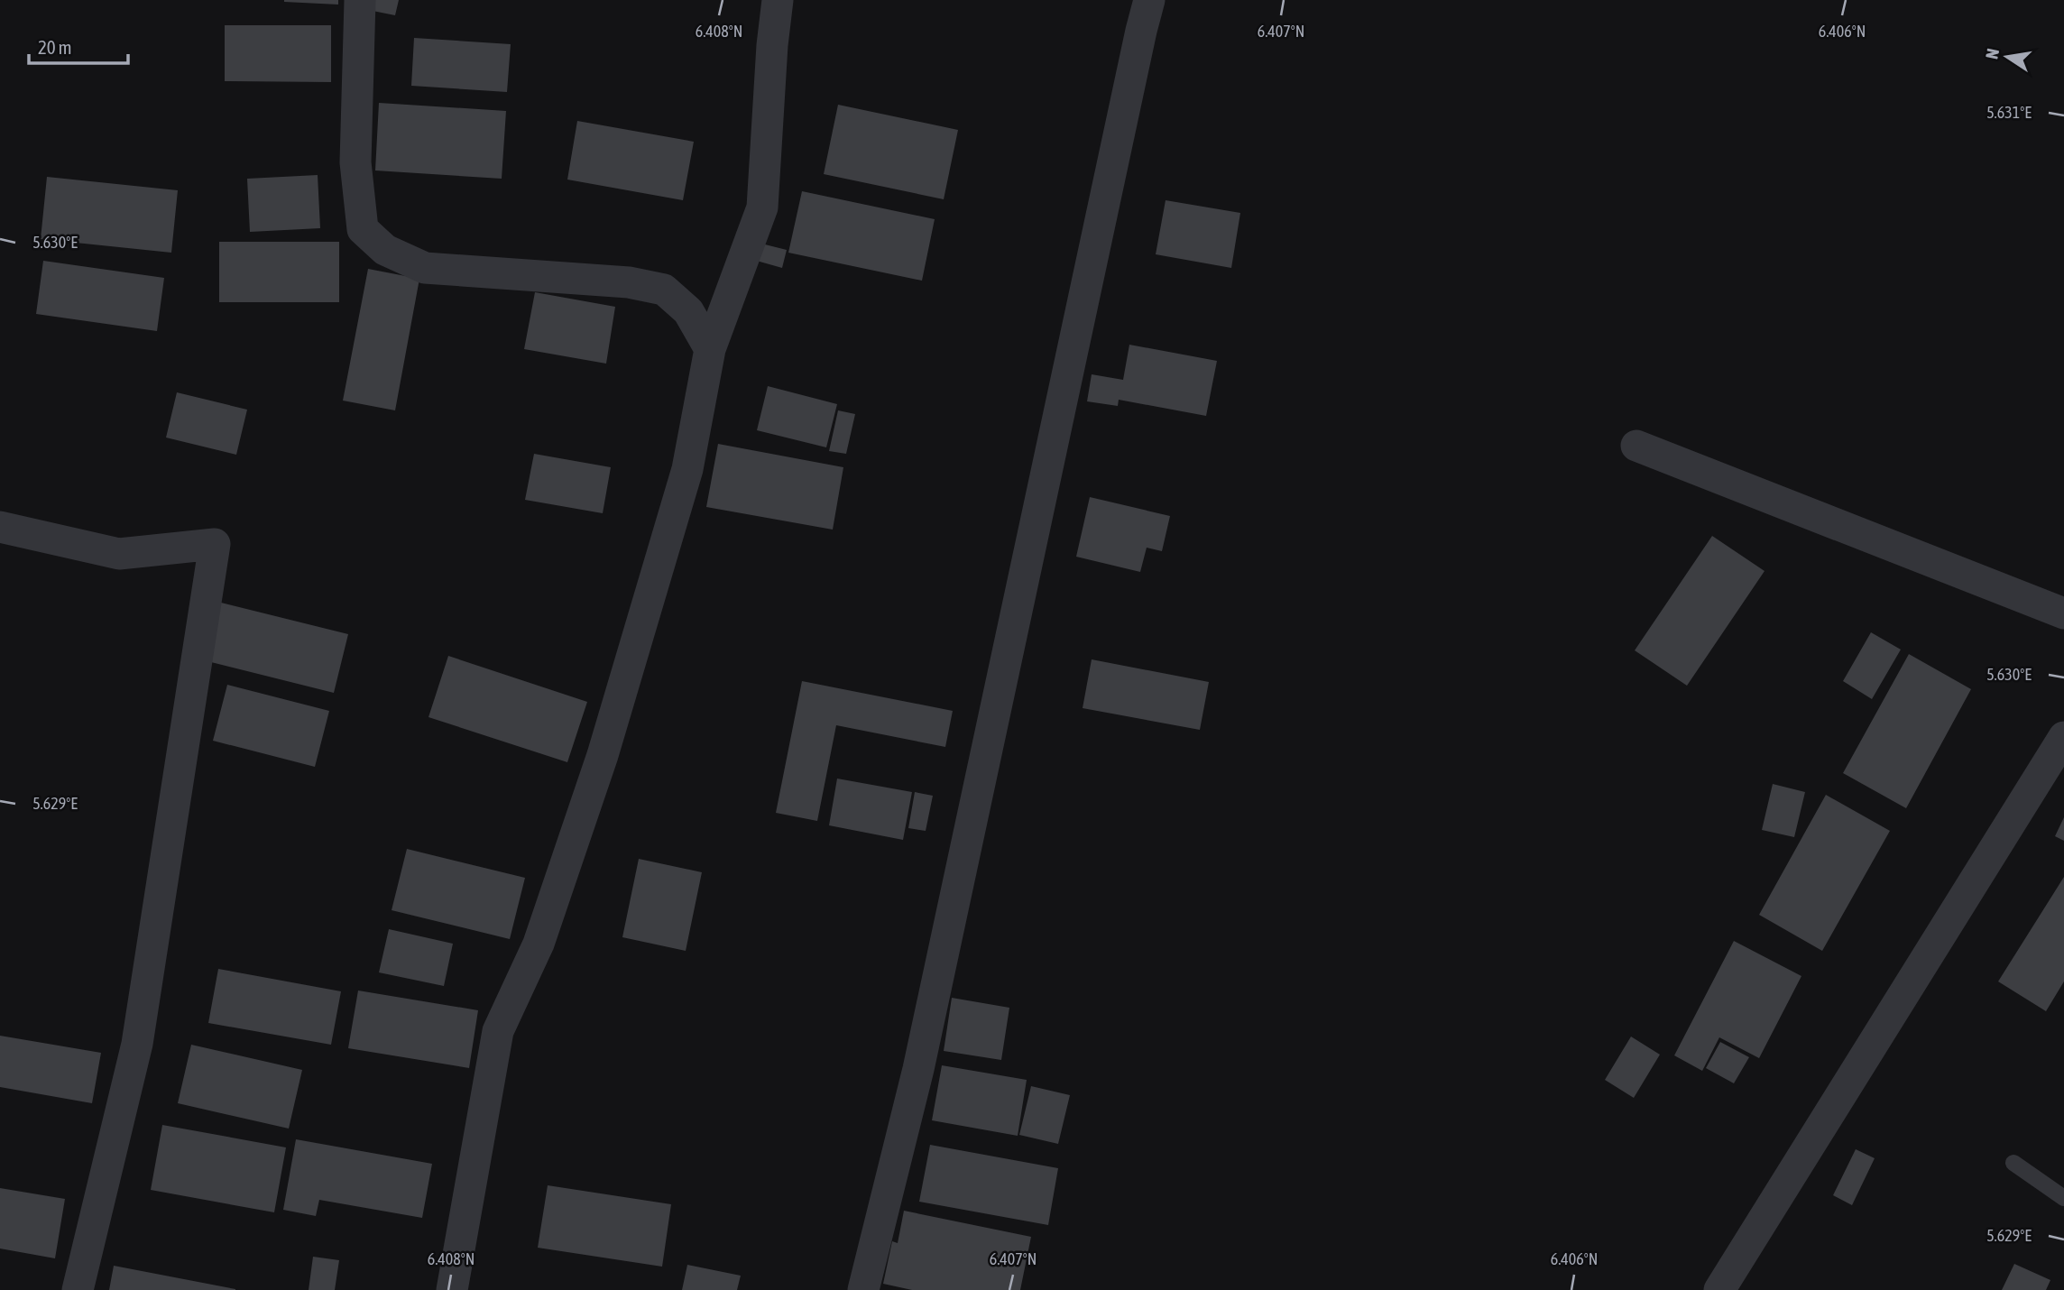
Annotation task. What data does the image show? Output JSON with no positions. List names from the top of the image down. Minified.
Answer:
{"scale_bar":"20 m","north":"left","coordinates":["6.408°N","6.407°N","6.406°N","5.631°E","5.630°E","5.629°E"]}
